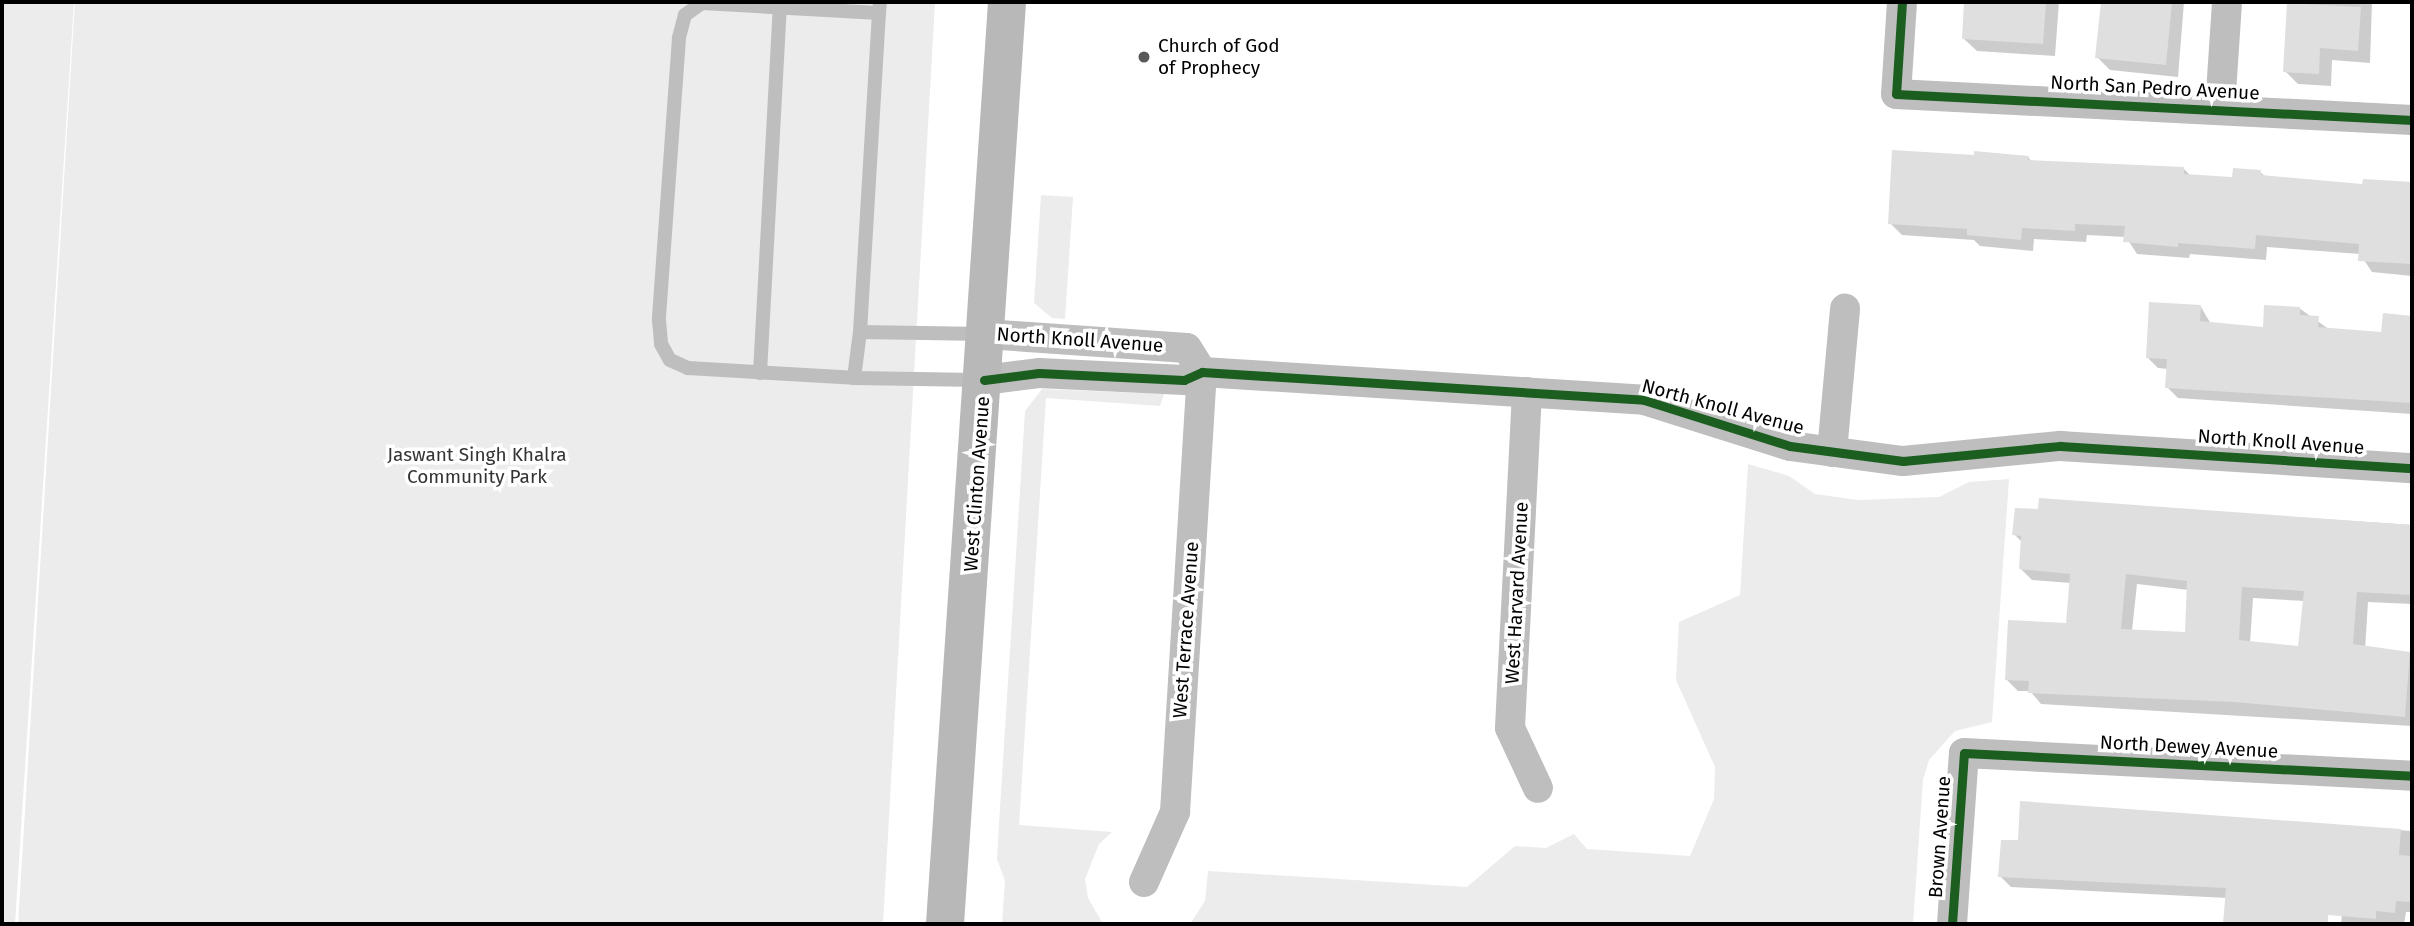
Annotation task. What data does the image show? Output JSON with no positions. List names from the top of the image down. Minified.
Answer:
{"streets":{"main road":["West Clinton Avenue"],"street":["North San Pedro Avenue","North Knoll Avenue","West Harvard Avenue","West Terrace Avenue","North Dewey Avenue","Brown Avenue"]},"crossings":[["North Knoll Avenue","West Clinton Avenue"],["North Knoll Avenue","West Harvard Avenue"],["North Knoll Avenue","West Terrace Avenue"],["North Dewey Avenue","Brown Avenue"]],"parks":["Jaswant Singh Khalra Community Park"],"places":["Church of God of Prophecy"]}
